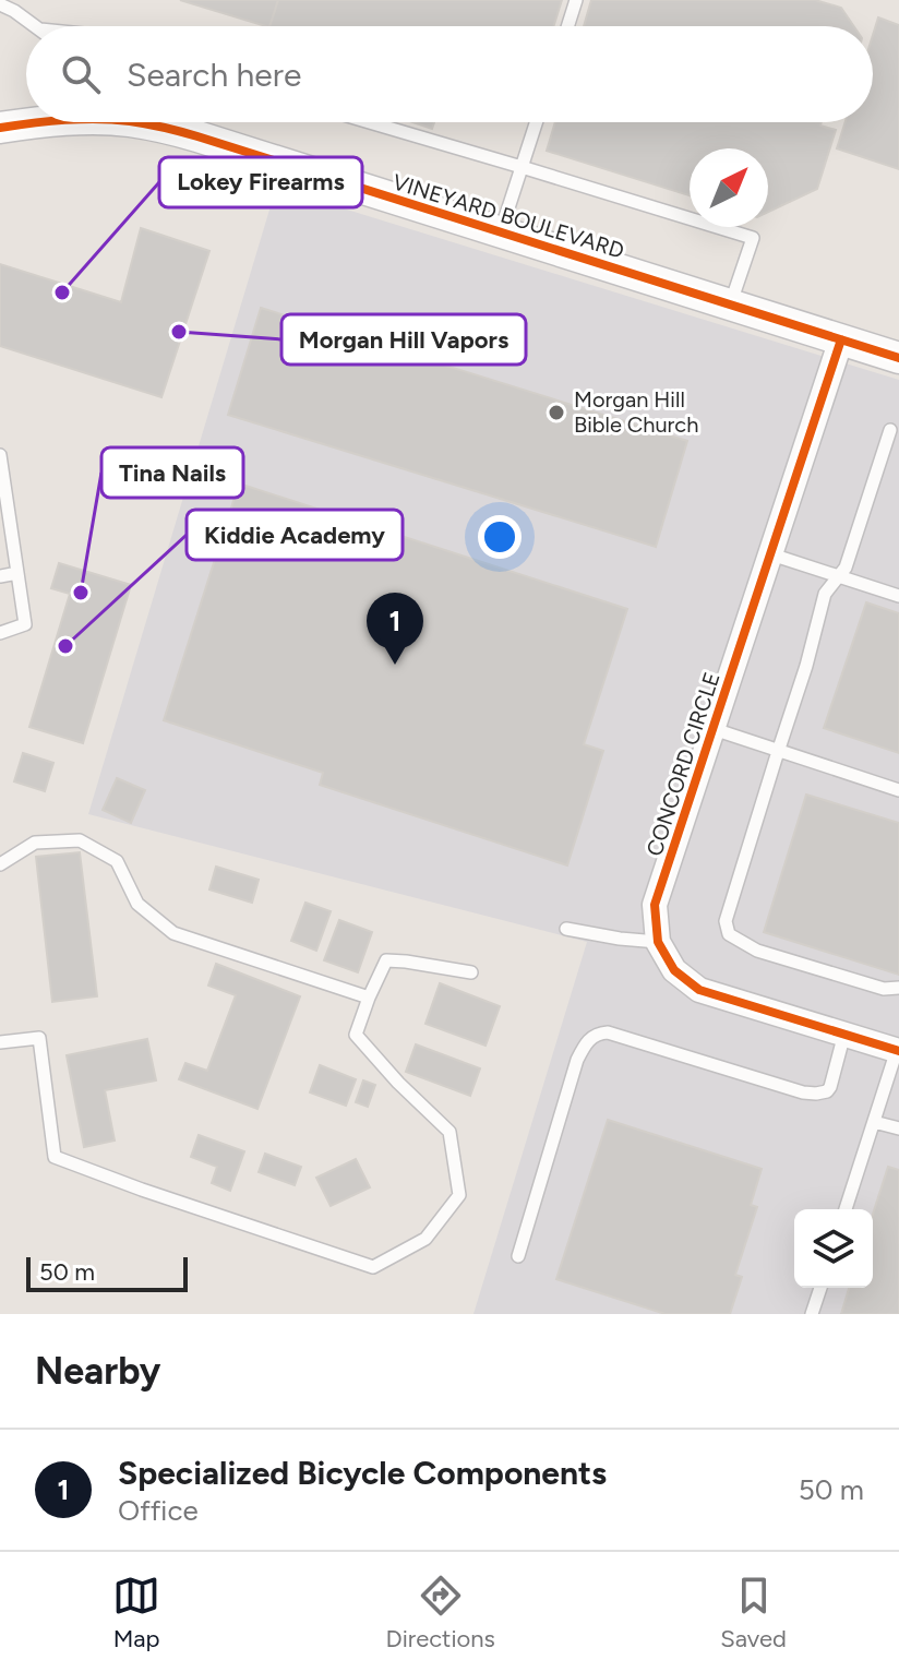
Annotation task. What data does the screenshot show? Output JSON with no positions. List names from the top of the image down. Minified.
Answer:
{"streets":{"street":["VINEYARD BOULEVARD","CONCORD CIRCLE"]},"crossings":[["VINEYARD BOULEVARD","CONCORD CIRCLE"]],"places":["Lokey Firearms","Morgan Hill Vapors","Morgan Hill Bible Church","Tina Nails","Kiddie Academy"],"scale_bar":"50 m","north":"top right","page":{"search":"Search here","pins":"1","scale":"50 m","heading":"Nearby","list":[{"mark":"1","name":"Specialized Bicycle Components","note":"Office","value":"50 m"}],"nav":["Map","Directions","Saved"]}}
